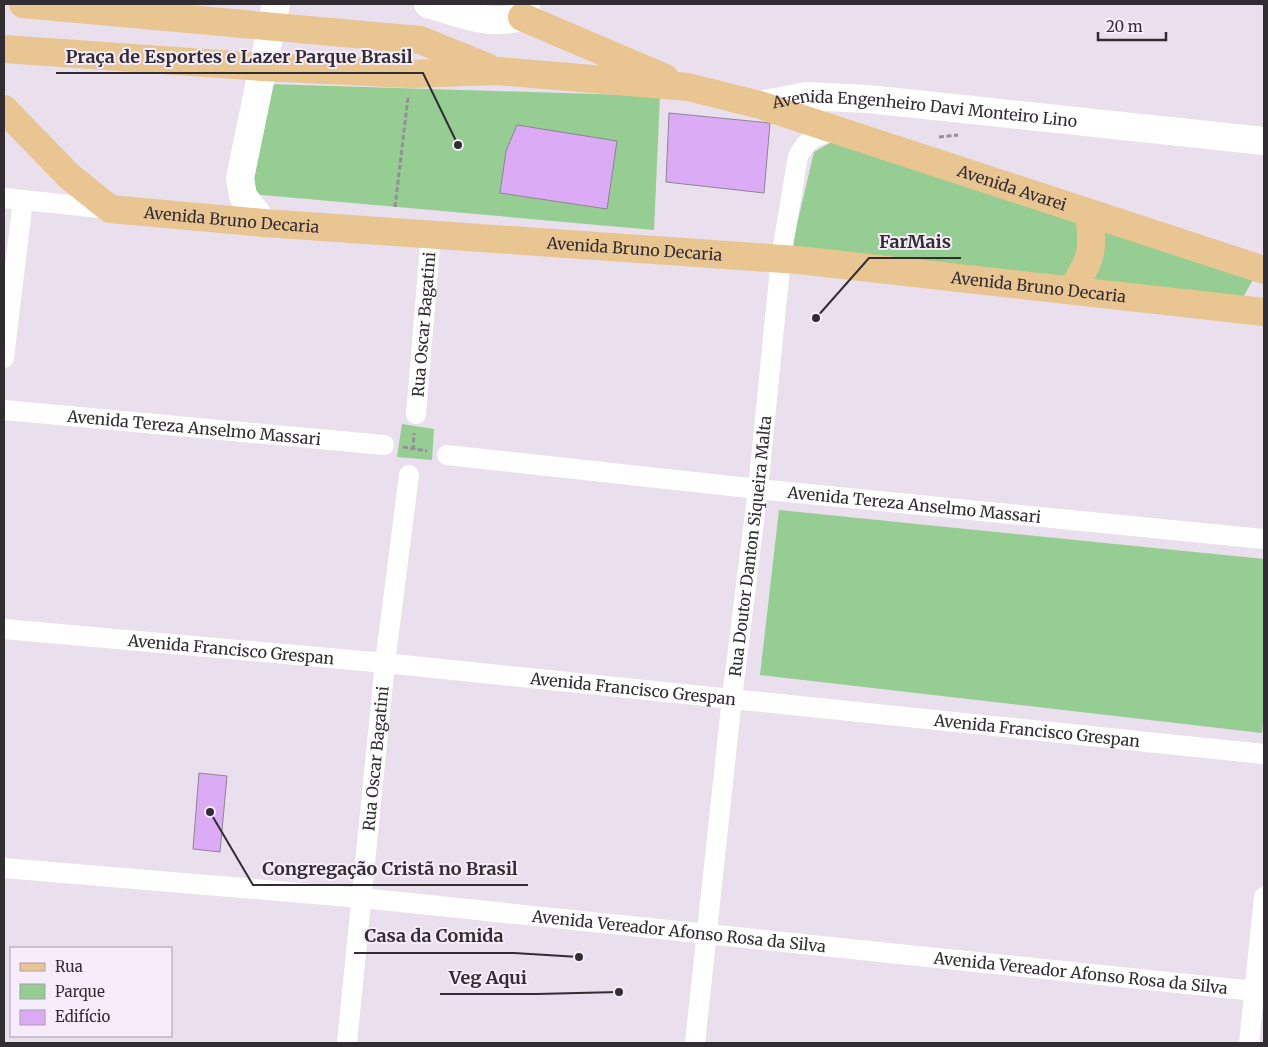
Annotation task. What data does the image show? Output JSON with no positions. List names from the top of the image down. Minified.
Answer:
{"streets":{"main road":["Avenida Engenheiro Davi Monteiro Lino","Avenida Avarei","Avenida Bruno Decaria"],"street":["Rua Oscar Bagatini","Avenida Tereza Anselmo Massari","Rua Doutor Danton Siqueira Malta","Avenida Francisco Grespan","Avenida Vereador Afonso Rosa da Silva"]},"crossings":[["Avenida Engenheiro Davi Monteiro Lino","Avenida Avarei"],["Avenida Avarei","Rua Doutor Danton Siqueira Malta"],["Avenida Bruno Decaria","Rua Oscar Bagatini"],["Avenida Bruno Decaria","Rua Doutor Danton Siqueira Malta"],["Rua Oscar Bagatini","Avenida Francisco Grespan"],["Rua Oscar Bagatini","Avenida Vereador Afonso Rosa da Silva"],["Avenida Tereza Anselmo Massari","Rua Doutor Danton Siqueira Malta"],["Rua Doutor Danton Siqueira Malta","Avenida Francisco Grespan"],["Rua Doutor Danton Siqueira Malta","Avenida Vereador Afonso Rosa da Silva"]],"places":["Praça de Esportes e Lazer Parque Brasil","FarMais","Congregação Cristã no Brasil","Casa da Comida","Veg Aqui"],"legend":["Rua","Parque","Edifício"],"scale_bar":"20 m"}
